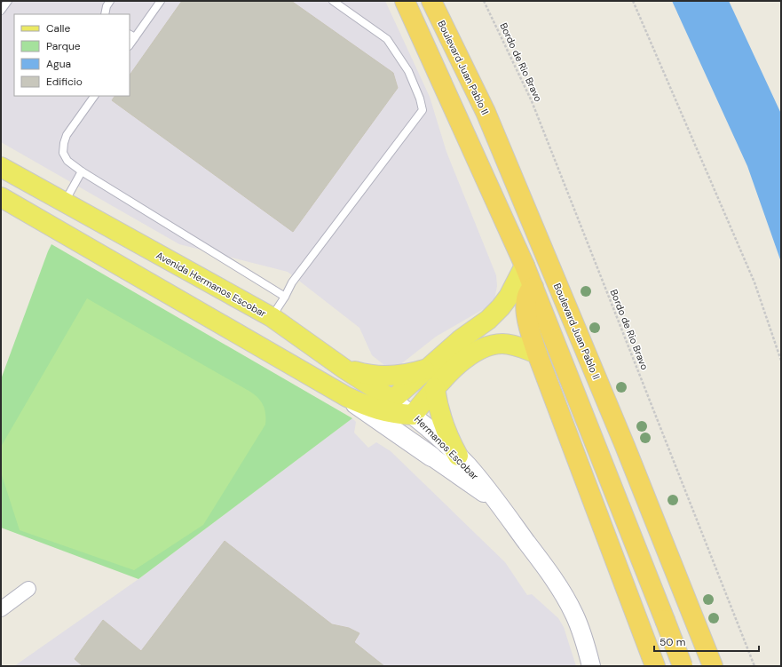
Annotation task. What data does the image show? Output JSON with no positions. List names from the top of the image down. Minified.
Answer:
{"streets":{"highway":["Boulevard Juan Pablo II"],"main road":["Avenida Hermanos Escobar","Hermanos Escobar"],"path":["Bordo de Rio Bravo"]},"crossings":[["Avenida Hermanos Escobar","Hermanos Escobar"]],"legend":["Calle","Parque","Agua","Edificio"],"scale_bar":"50 m"}
